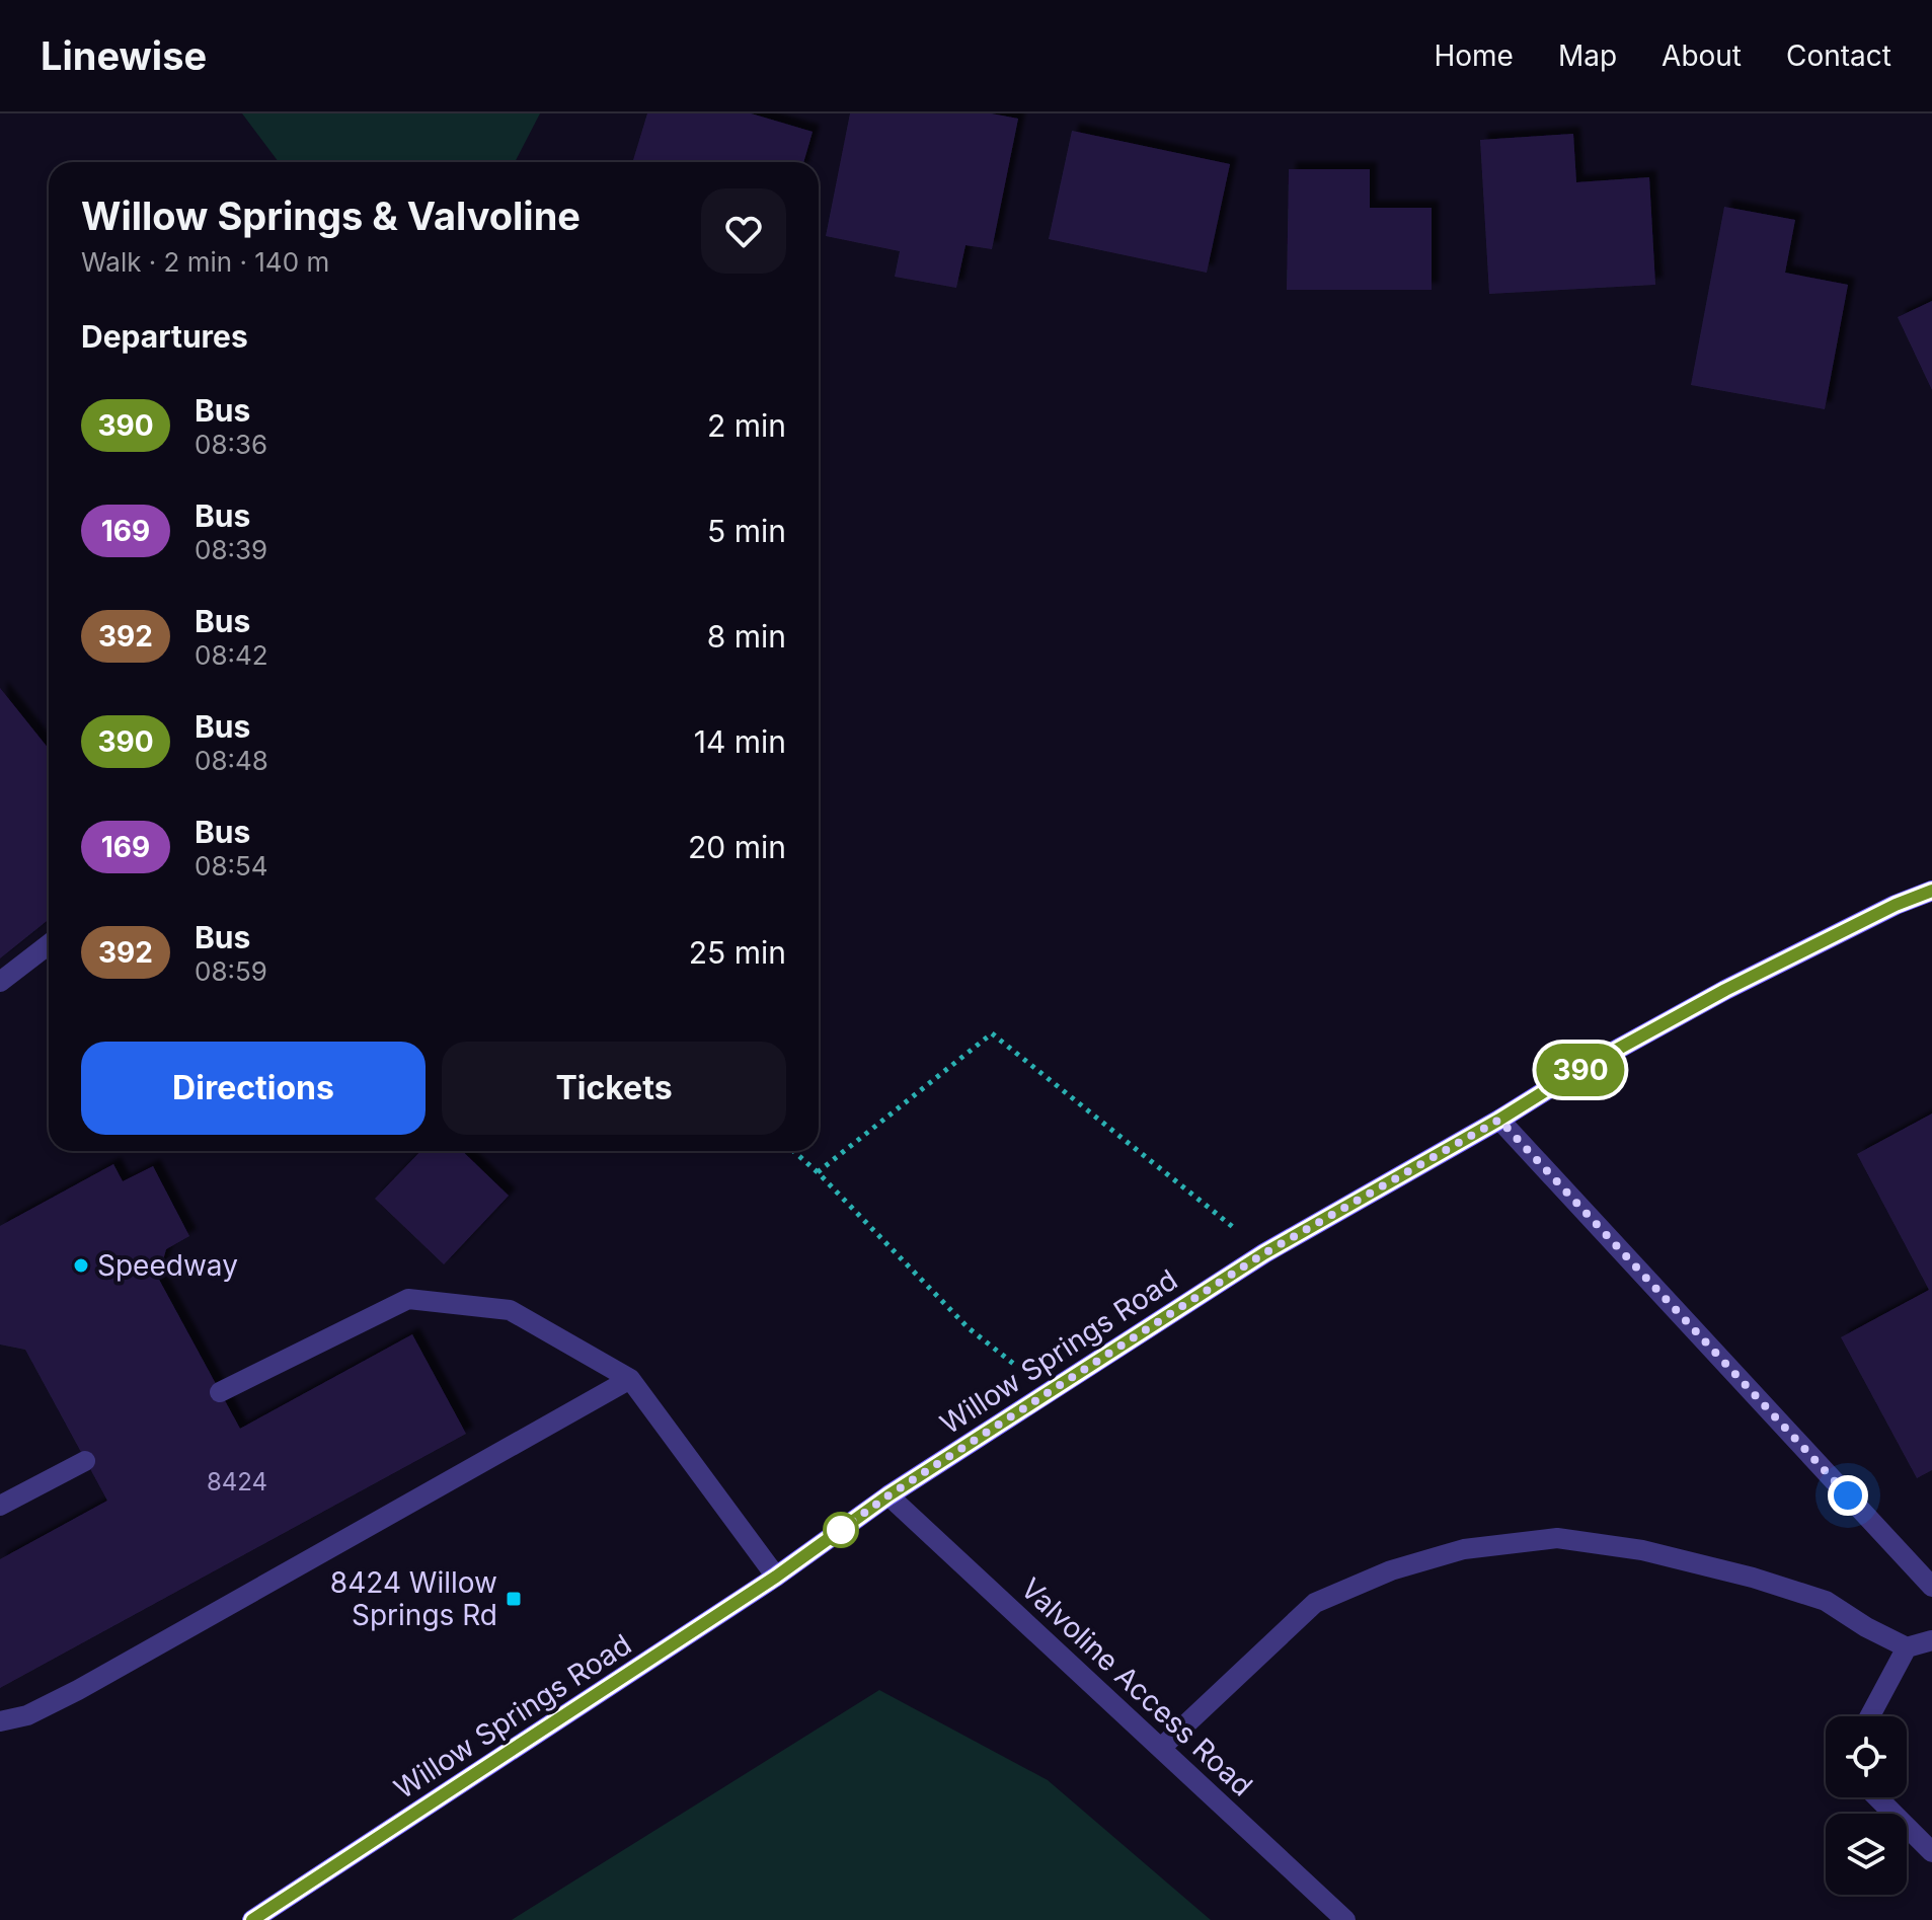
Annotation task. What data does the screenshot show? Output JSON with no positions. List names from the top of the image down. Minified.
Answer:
{"streets":{"main road":["Willow Springs Road"],"lane":["Valvoline Access Road"]},"crossings":[["Willow Springs Road","Valvoline Access Road"]],"places":{"other":["Speedway"],"transit":["8424 Willow Springs Rd"]},"lines":["bus line 390"],"house_numbers":["8424"],"page":{"header":"Linewise","nav":["Home","Map","About","Contact"],"on_map":"390","heading":[["Willow Springs & Valvoline","Walk · 2 min · 140 m"],"Departures"],"list":[{"mark":"390","name":"Bus","note":"08:36","value":"2 min"},{"mark":"169","name":"Bus","note":"08:39","value":"5 min"},{"mark":"392","name":"Bus","note":"08:42","value":"8 min"},{"mark":"390","name":"Bus","note":"08:48","value":"14 min"},{"mark":"169","name":"Bus","note":"08:54","value":"20 min"},{"mark":"392","name":"Bus","note":"08:59","value":"25 min"}],"buttons":["Directions","Tickets"]}}
